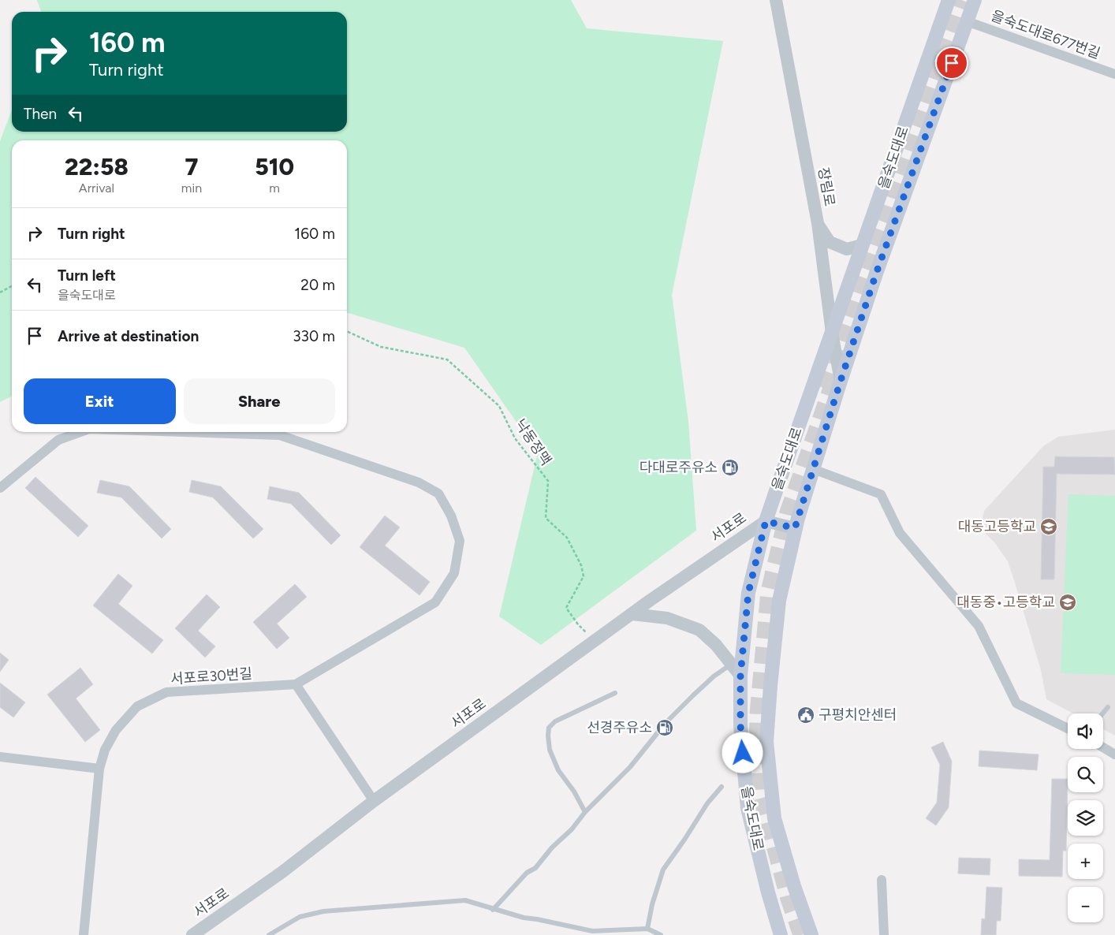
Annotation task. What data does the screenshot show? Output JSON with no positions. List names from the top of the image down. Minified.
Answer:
{"streets":{"main road":["을숙도대로"],"street":["을숙도대로677번길","장림로","서포로","서포로30번길"],"path":["낙동정맥"]},"crossings":[["을숙도대로677번길","을숙도대로"],["을숙도대로","장림로"],["을숙도대로","서포로"],["낙동정맥","서포로"]],"places":{"fuel station":["다대로주유소","선경주유소"],"school or university":["대동고등학교","대동중•고등학교"],"public building":["구평치안센터"]},"page":{"turn":["160 m","Turn right"],"then":"Then","eta":["22:58","Arrival","7","min","510","m"],"list":[{"name":"Turn right","value":"160 m"},{"name":"Turn left","note":"을숙도대로","value":"20 m"},{"name":"Arrive at destination","value":"330 m"}],"buttons":["Exit","Share"],"map_buttons":["+","−"]}}
